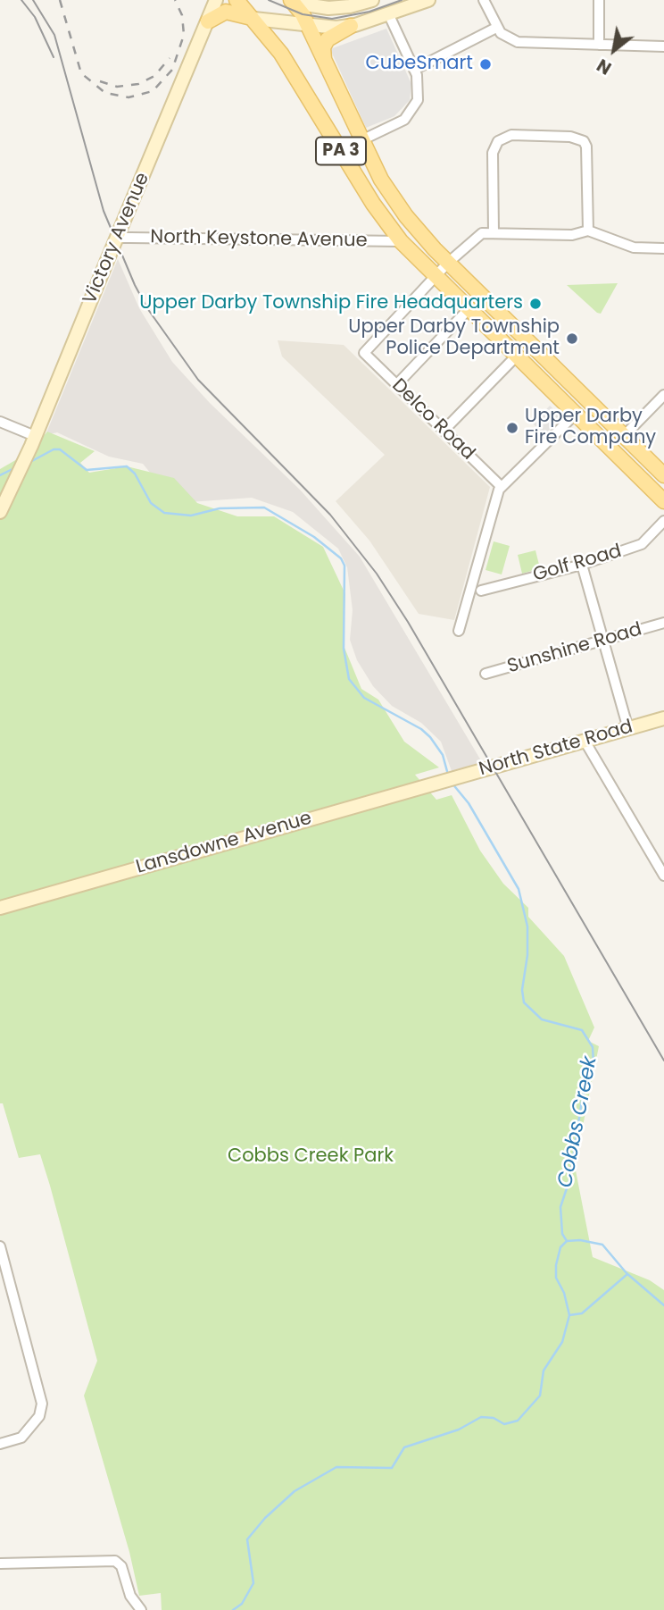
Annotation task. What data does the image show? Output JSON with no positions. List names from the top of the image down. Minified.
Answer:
{"streets":{"main road":["PA 3"],"street":["Victory Avenue","North Keystone Avenue","Delco Road","Golf Road","Sunshine Road","North State Road","Lansdowne Avenue"]},"crossings":[["PA 3","North Keystone Avenue"],["PA 3","Delco Road"],["Victory Avenue","North Keystone Avenue"],["North State Road","Lansdowne Avenue"]],"water":["Cobbs Creek"],"parks":["Cobbs Creek Park"],"places":["CubeSmart","Upper Darby Township Fire Headquarters","Upper Darby Township Police Department","Upper Darby Fire Company"],"north":"bottom left"}
